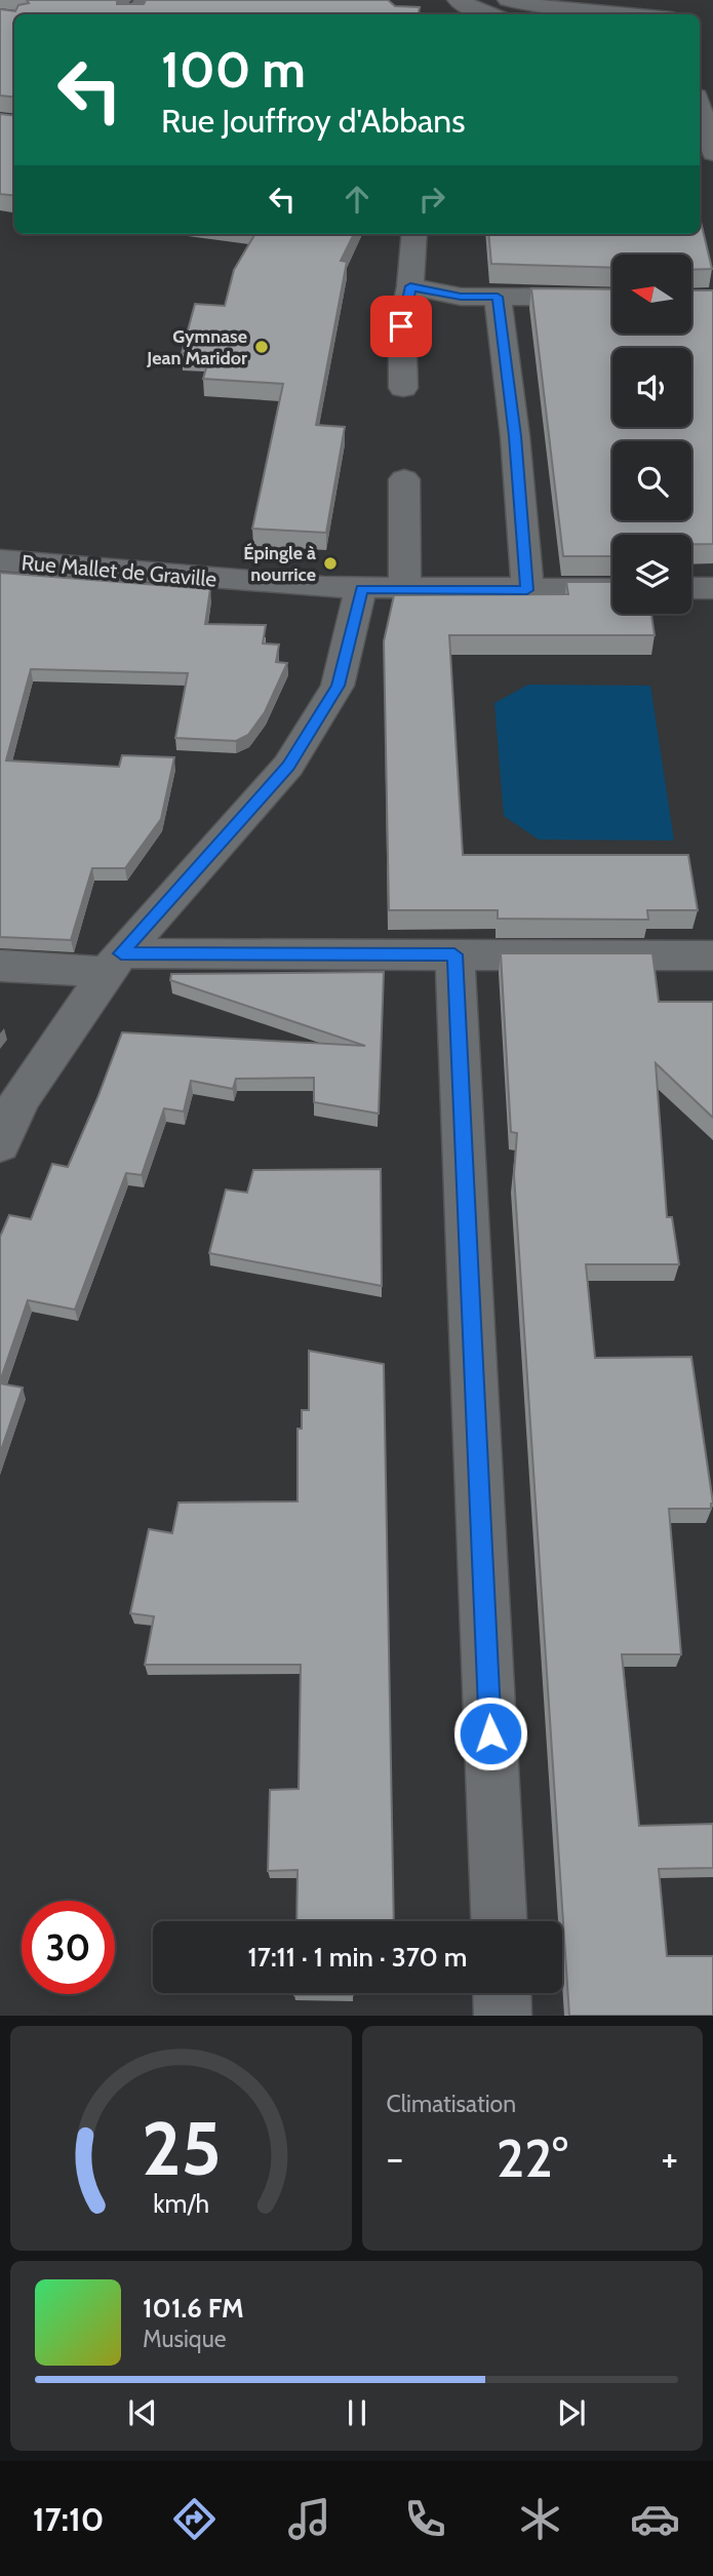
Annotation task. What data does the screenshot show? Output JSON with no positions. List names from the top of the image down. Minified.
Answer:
{"streets":{"street":["Rue Mallet de Graville"]},"places":["Gymnase Jean Maridor","Épingle à nourrice"],"north":"left","page":{"turn":["100 m","Rue Jouffroy d'Abbans"],"limit":"30","trip":"17:11 · 1 min · 370 m","tile":"Climatisation","heat":["−","22°","+"],"song":["101.6 FM","Musique"],"tabs":"17:10","gauge":["25","km/h"]}}
